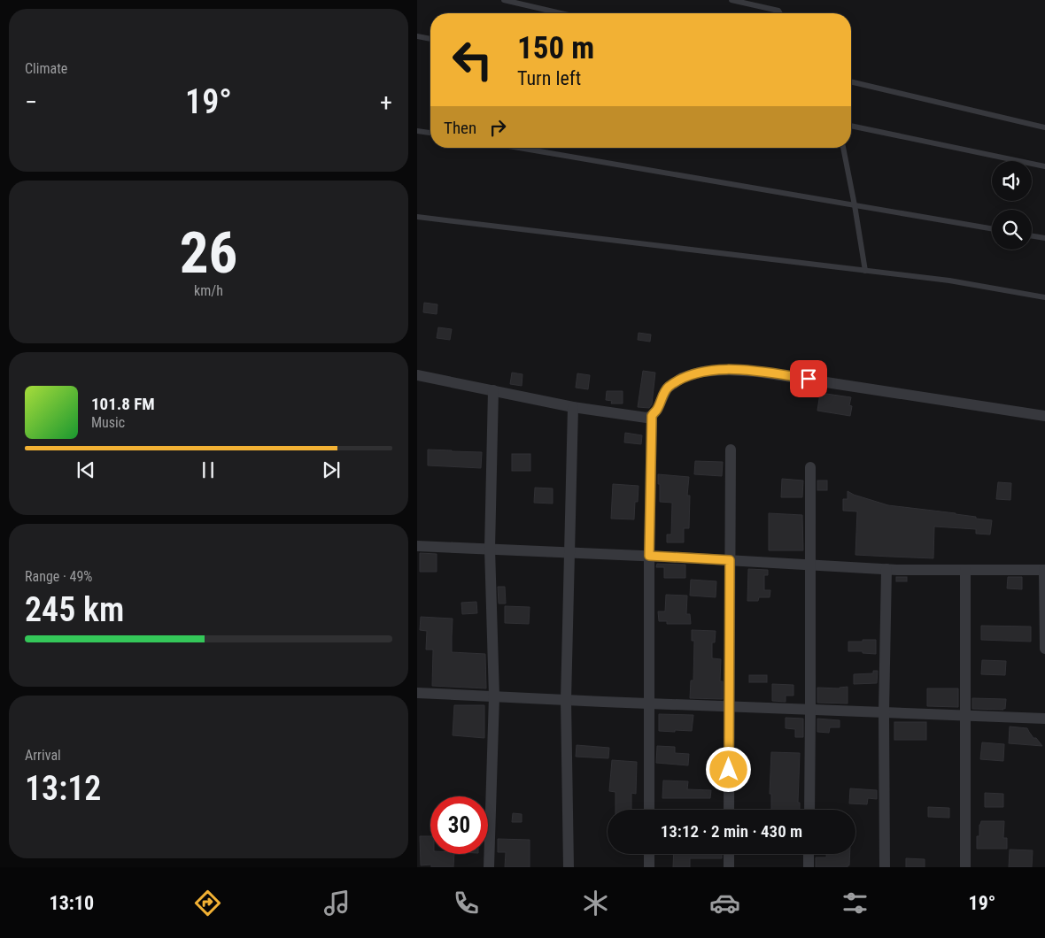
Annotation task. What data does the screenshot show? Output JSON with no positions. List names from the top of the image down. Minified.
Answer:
{"page":{"tile":["Climate",["26","km/h"],["Range · 49%","245 km"],["Arrival","13:12"]],"turn":["150 m","Turn left"],"heat":["−","19°","+"],"then":"Then","song":["101.8 FM","Music"],"limit":"30","trip":"13:12 · 2 min · 430 m","tabs":["13:10","19°"]}}
